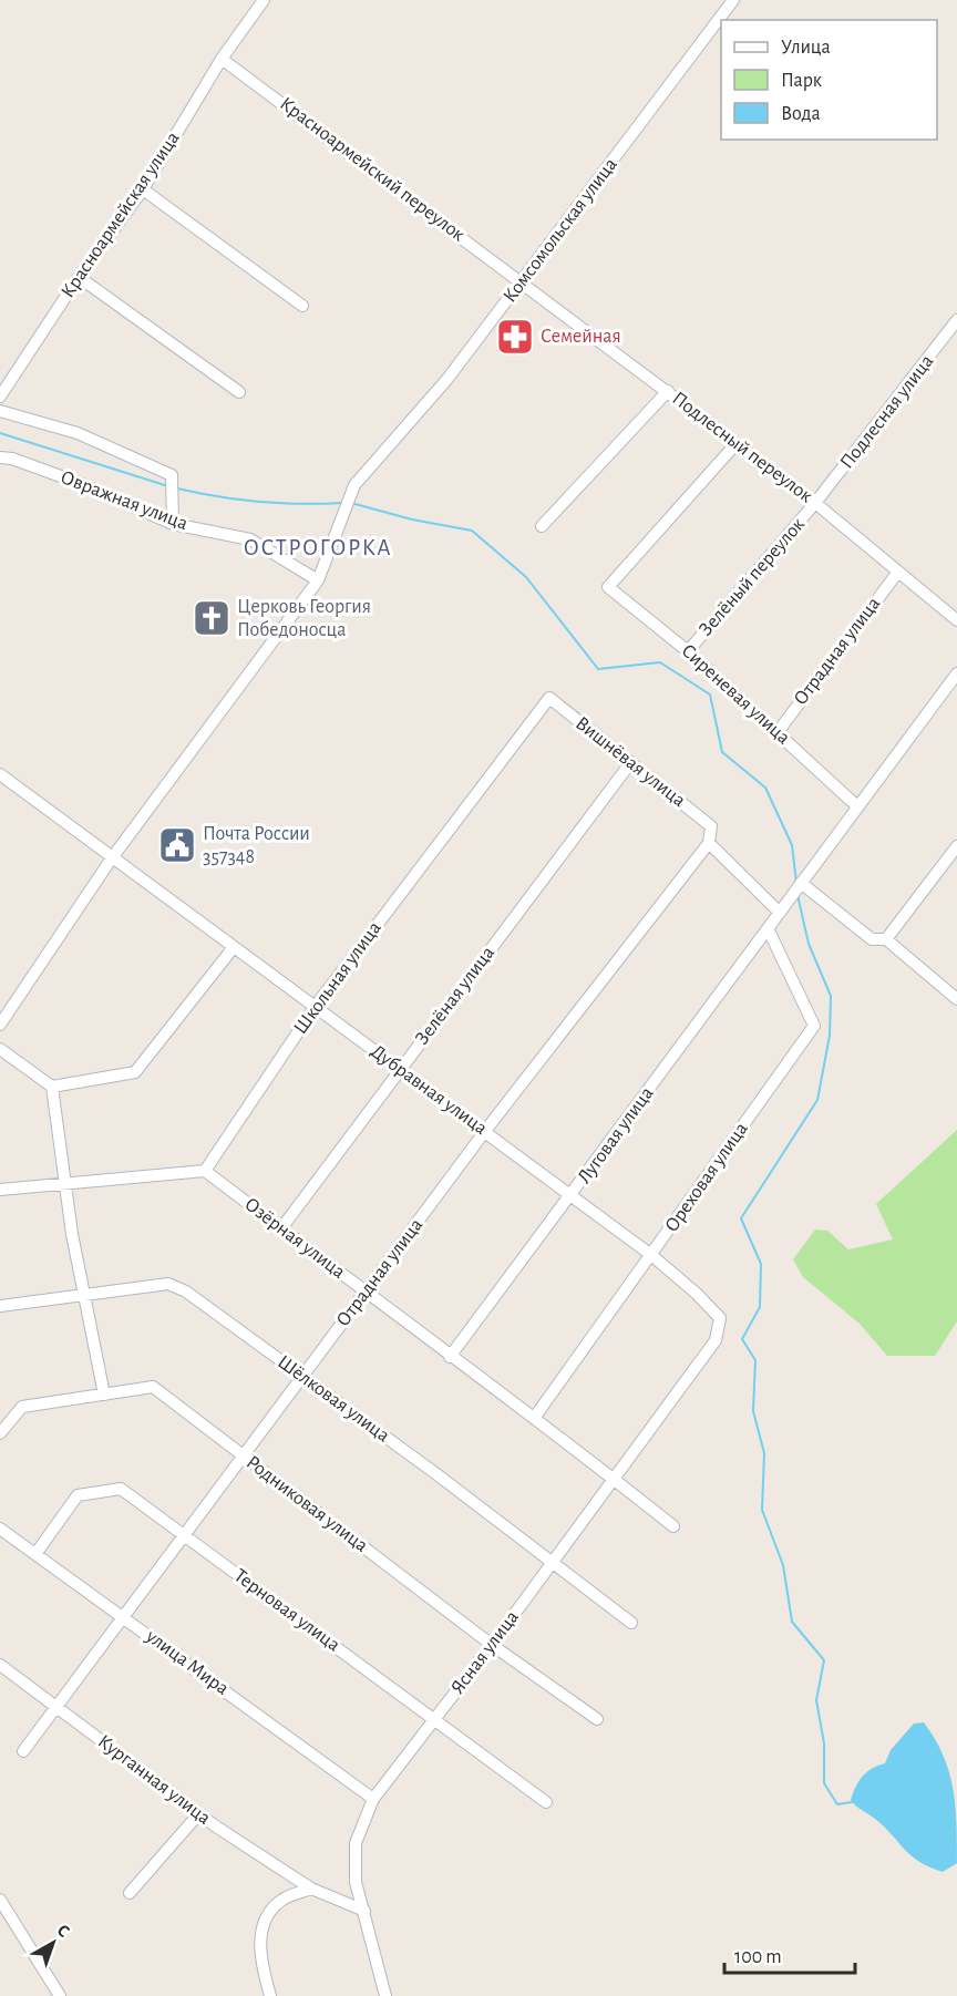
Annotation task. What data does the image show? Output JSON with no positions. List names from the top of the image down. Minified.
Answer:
{"streets":{"street":["Красноармейский переулок","Красноармейская улица","Комсомольская улица","Подлесная улица","Подлесный переулок","Овражная улица","Зелёный переулок","Отрадная улица","Сиреневая улица","Вишнёвая улица","Школьная улица","Зелёная улица","Дубравная улица","Луговая улица","Ореховая улица","Озёрная улица","Шёлковая улица","Родниковая улица","Терновая улица","Ясная улица","улица Мира","Курганная улица"]},"crossings":[["Красноармейский переулок","Красноармейская улица"],["Красноармейский переулок","Комсомольская улица"],["Красноармейский переулок","Подлесный переулок"],["Комсомольская улица","Подлесный переулок"],["Комсомольская улица","Овражная улица"],["Подлесная улица","Подлесный переулок"],["Подлесная улица","Зелёный переулок"],["Подлесный переулок","Зелёный переулок"],["Подлесный переулок","Отрадная улица"],["Подлесный переулок","Сиреневая улица"],["Зелёный переулок","Сиреневая улица"],["Отрадная улица","Сиреневая улица"],["Отрадная улица","Вишнёвая улица"],["Отрадная улица","Дубравная улица"],["Отрадная улица","Озёрная улица"],["Отрадная улица","Шёлковая улица"],["Отрадная улица","Родниковая улица"],["Отрадная улица","Терновая улица"],["Отрадная улица","улица Мира"],["Отрадная улица","Курганная улица"],["Вишнёвая улица","Школьная улица"],["Вишнёвая улица","Зелёная улица"],["Вишнёвая улица","Луговая улица"],["Школьная улица","Дубравная улица"],["Школьная улица","Озёрная улица"],["Зелёная улица","Дубравная улица"],["Зелёная улица","Озёрная улица"],["Дубравная улица","Луговая улица"],["Дубравная улица","Ореховая улица"],["Дубравная улица","Ясная улица"],["Луговая улица","Ореховая улица"],["Луговая улица","Озёрная улица"],["Ореховая улица","Озёрная улица"],["Озёрная улица","Ясная улица"],["Шёлковая улица","Ясная улица"],["Родниковая улица","Ясная улица"],["Терновая улица","Ясная улица"],["Терновая улица","улица Мира"],["Ясная улица","улица Мира"],["Ясная улица","Курганная улица"]],"districts":["ОСТРОГОРКА"],"places":{"pharmacy":["Семейная"],"church":["Церковь Георгия Победоносца"],"public building":["Почта России 357348"]},"legend":["Улица","Парк","Вода"],"scale_bar":"100 m","north":"top right"}
